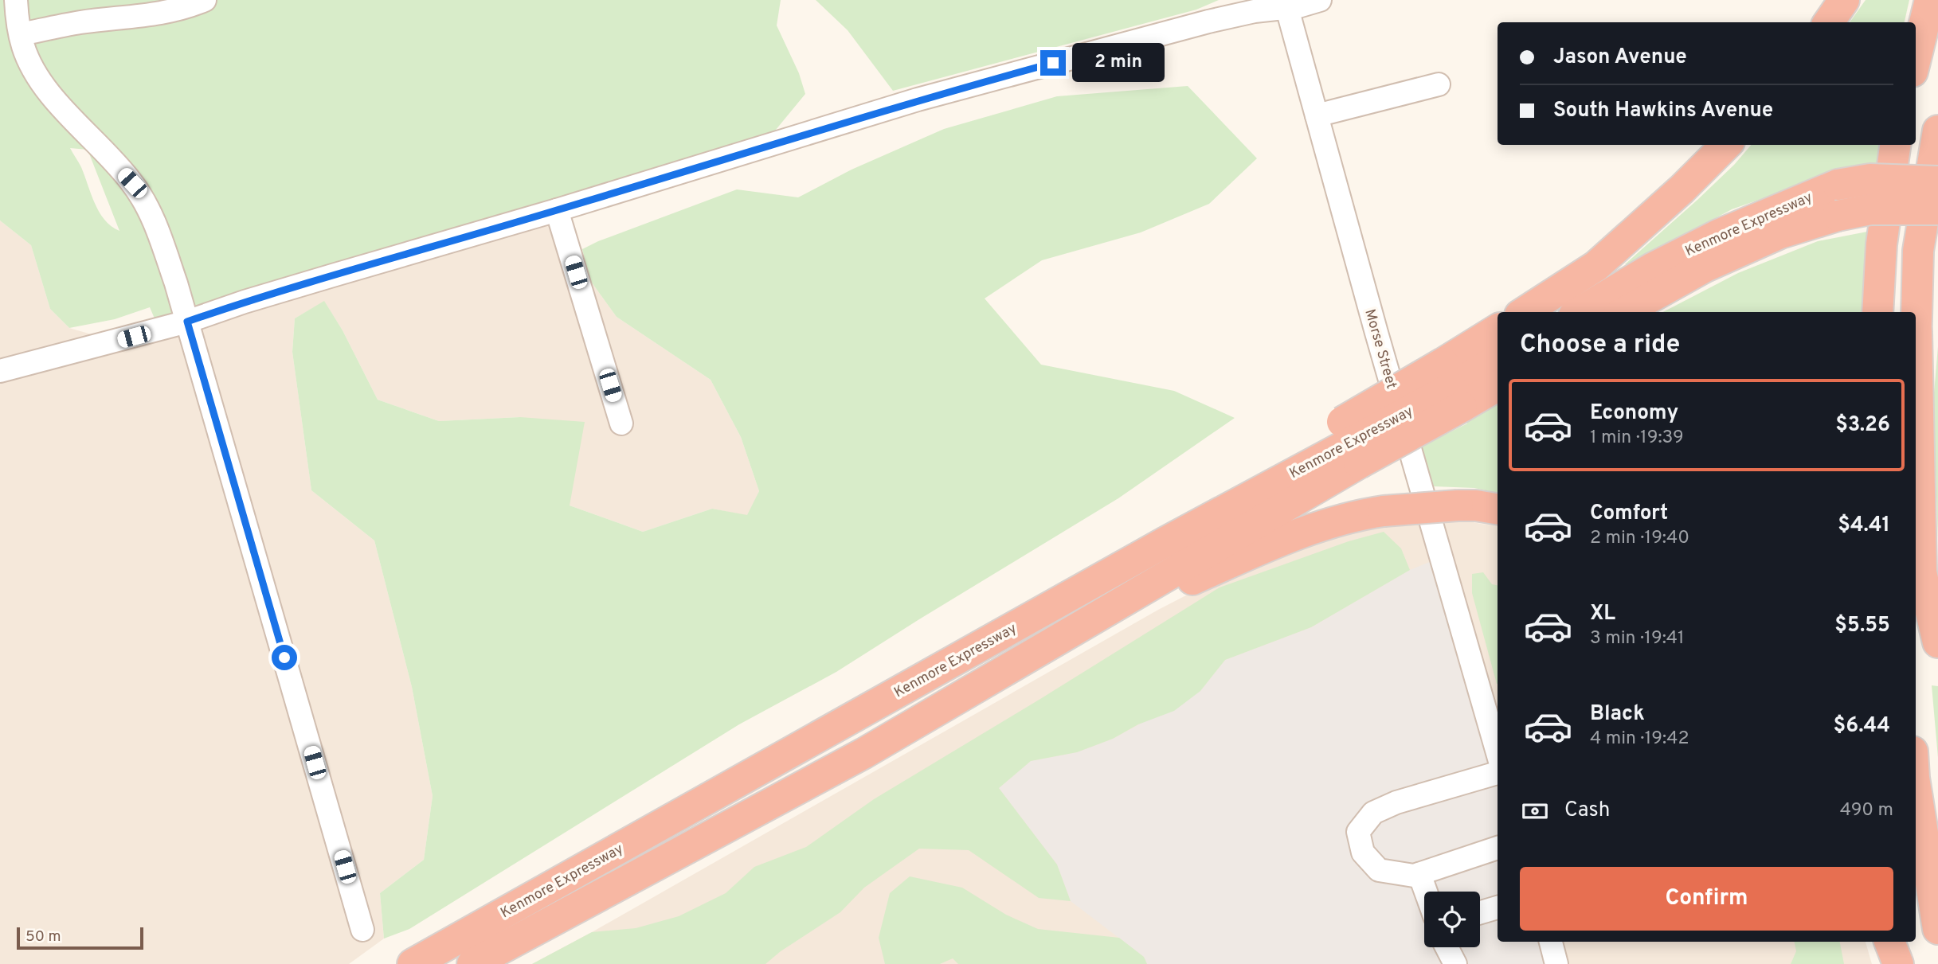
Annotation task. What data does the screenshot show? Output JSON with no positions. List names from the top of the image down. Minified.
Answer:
{"streets":{"highway":["Kenmore Expressway"],"street":["Morse Street"]},"scale_bar":"50 m","page":{"banner":["Jason Avenue","South Hawkins Avenue"],"bubble":"2 min","heading":"Choose a ride","list":[{"name":"Economy","note":"1 min · 19:39","value":"$3.26"},{"name":"Comfort","note":"2 min · 19:40","value":"$4.41"},{"name":"XL","note":"3 min · 19:41","value":"$5.55"},{"name":"Black","note":"4 min · 19:42","value":"$6.44"}],"pay":["Cash","490 m"],"buttons":"Confirm","scale":"50 m"}}
